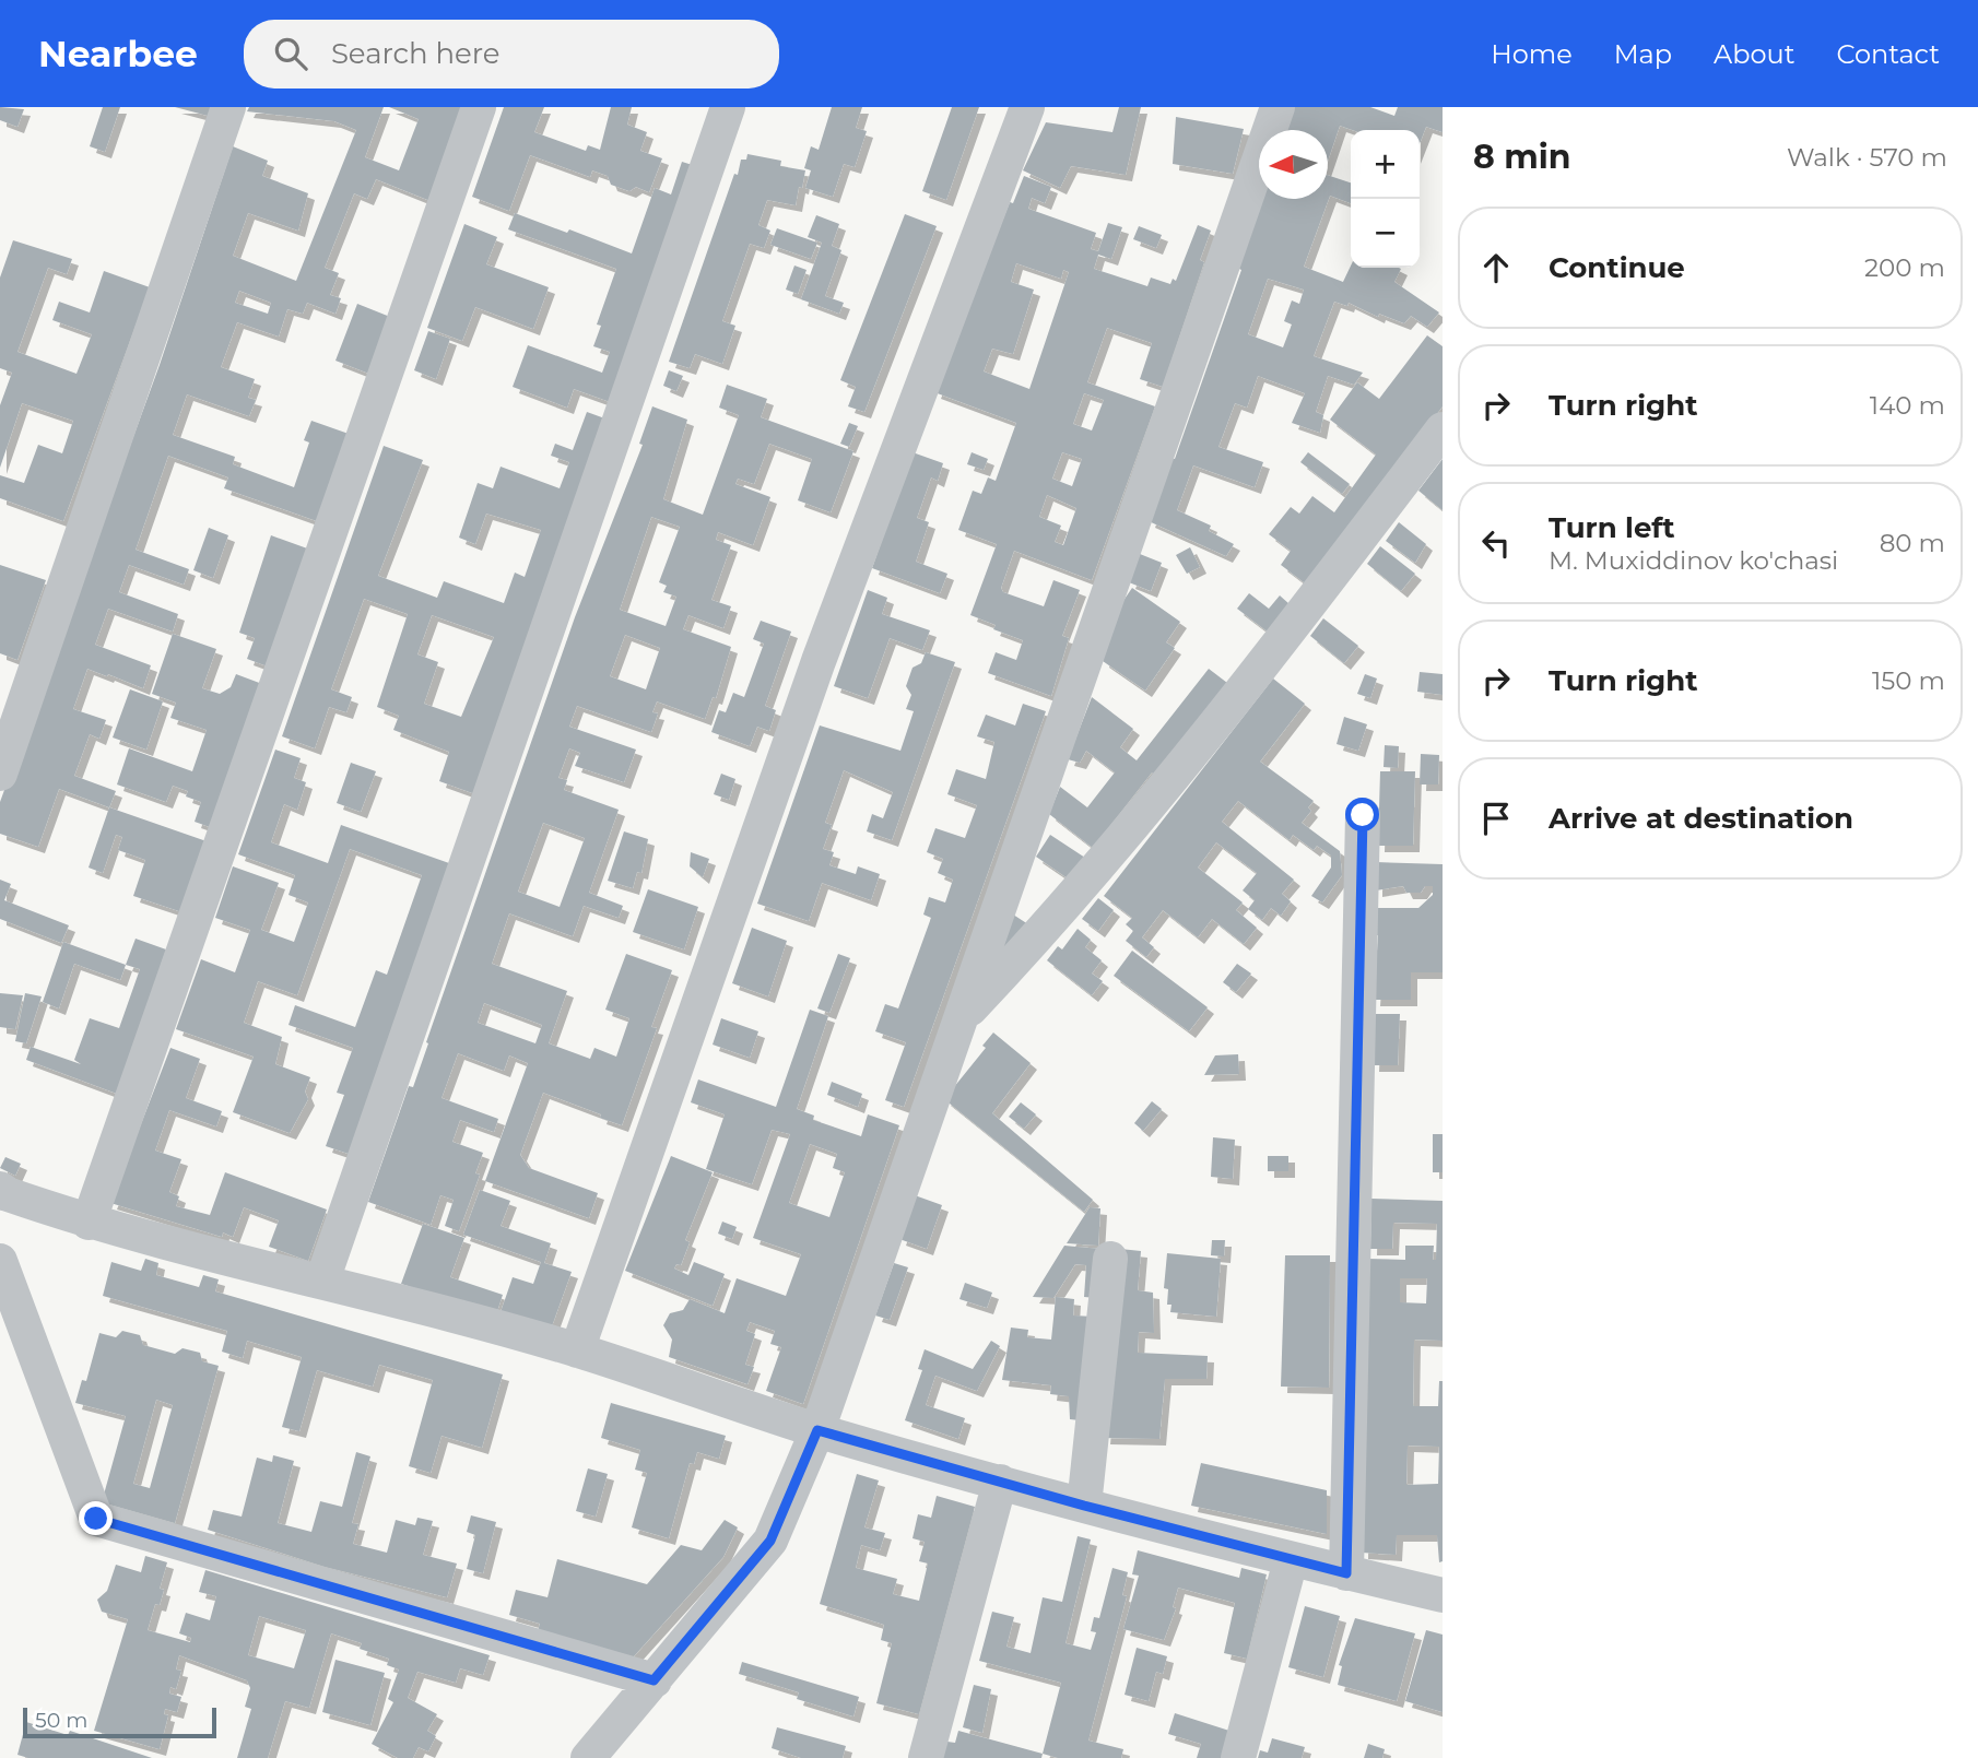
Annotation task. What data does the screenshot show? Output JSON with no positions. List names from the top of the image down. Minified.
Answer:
{"scale_bar":"50 m","north":"left","page":{"header":"Nearbee","search":"Search here","nav":["Home","Map","About","Contact"],"heading":["8 min","Walk · 570 m"],"map_buttons":["+","−"],"list":[["Continue","200 m"],["Turn right","140 m"],["Turn left","M. Muxiddinov ko'chasi","80 m"],["Turn right","150 m"],"Arrive at destination"],"scale":"50 m"}}
